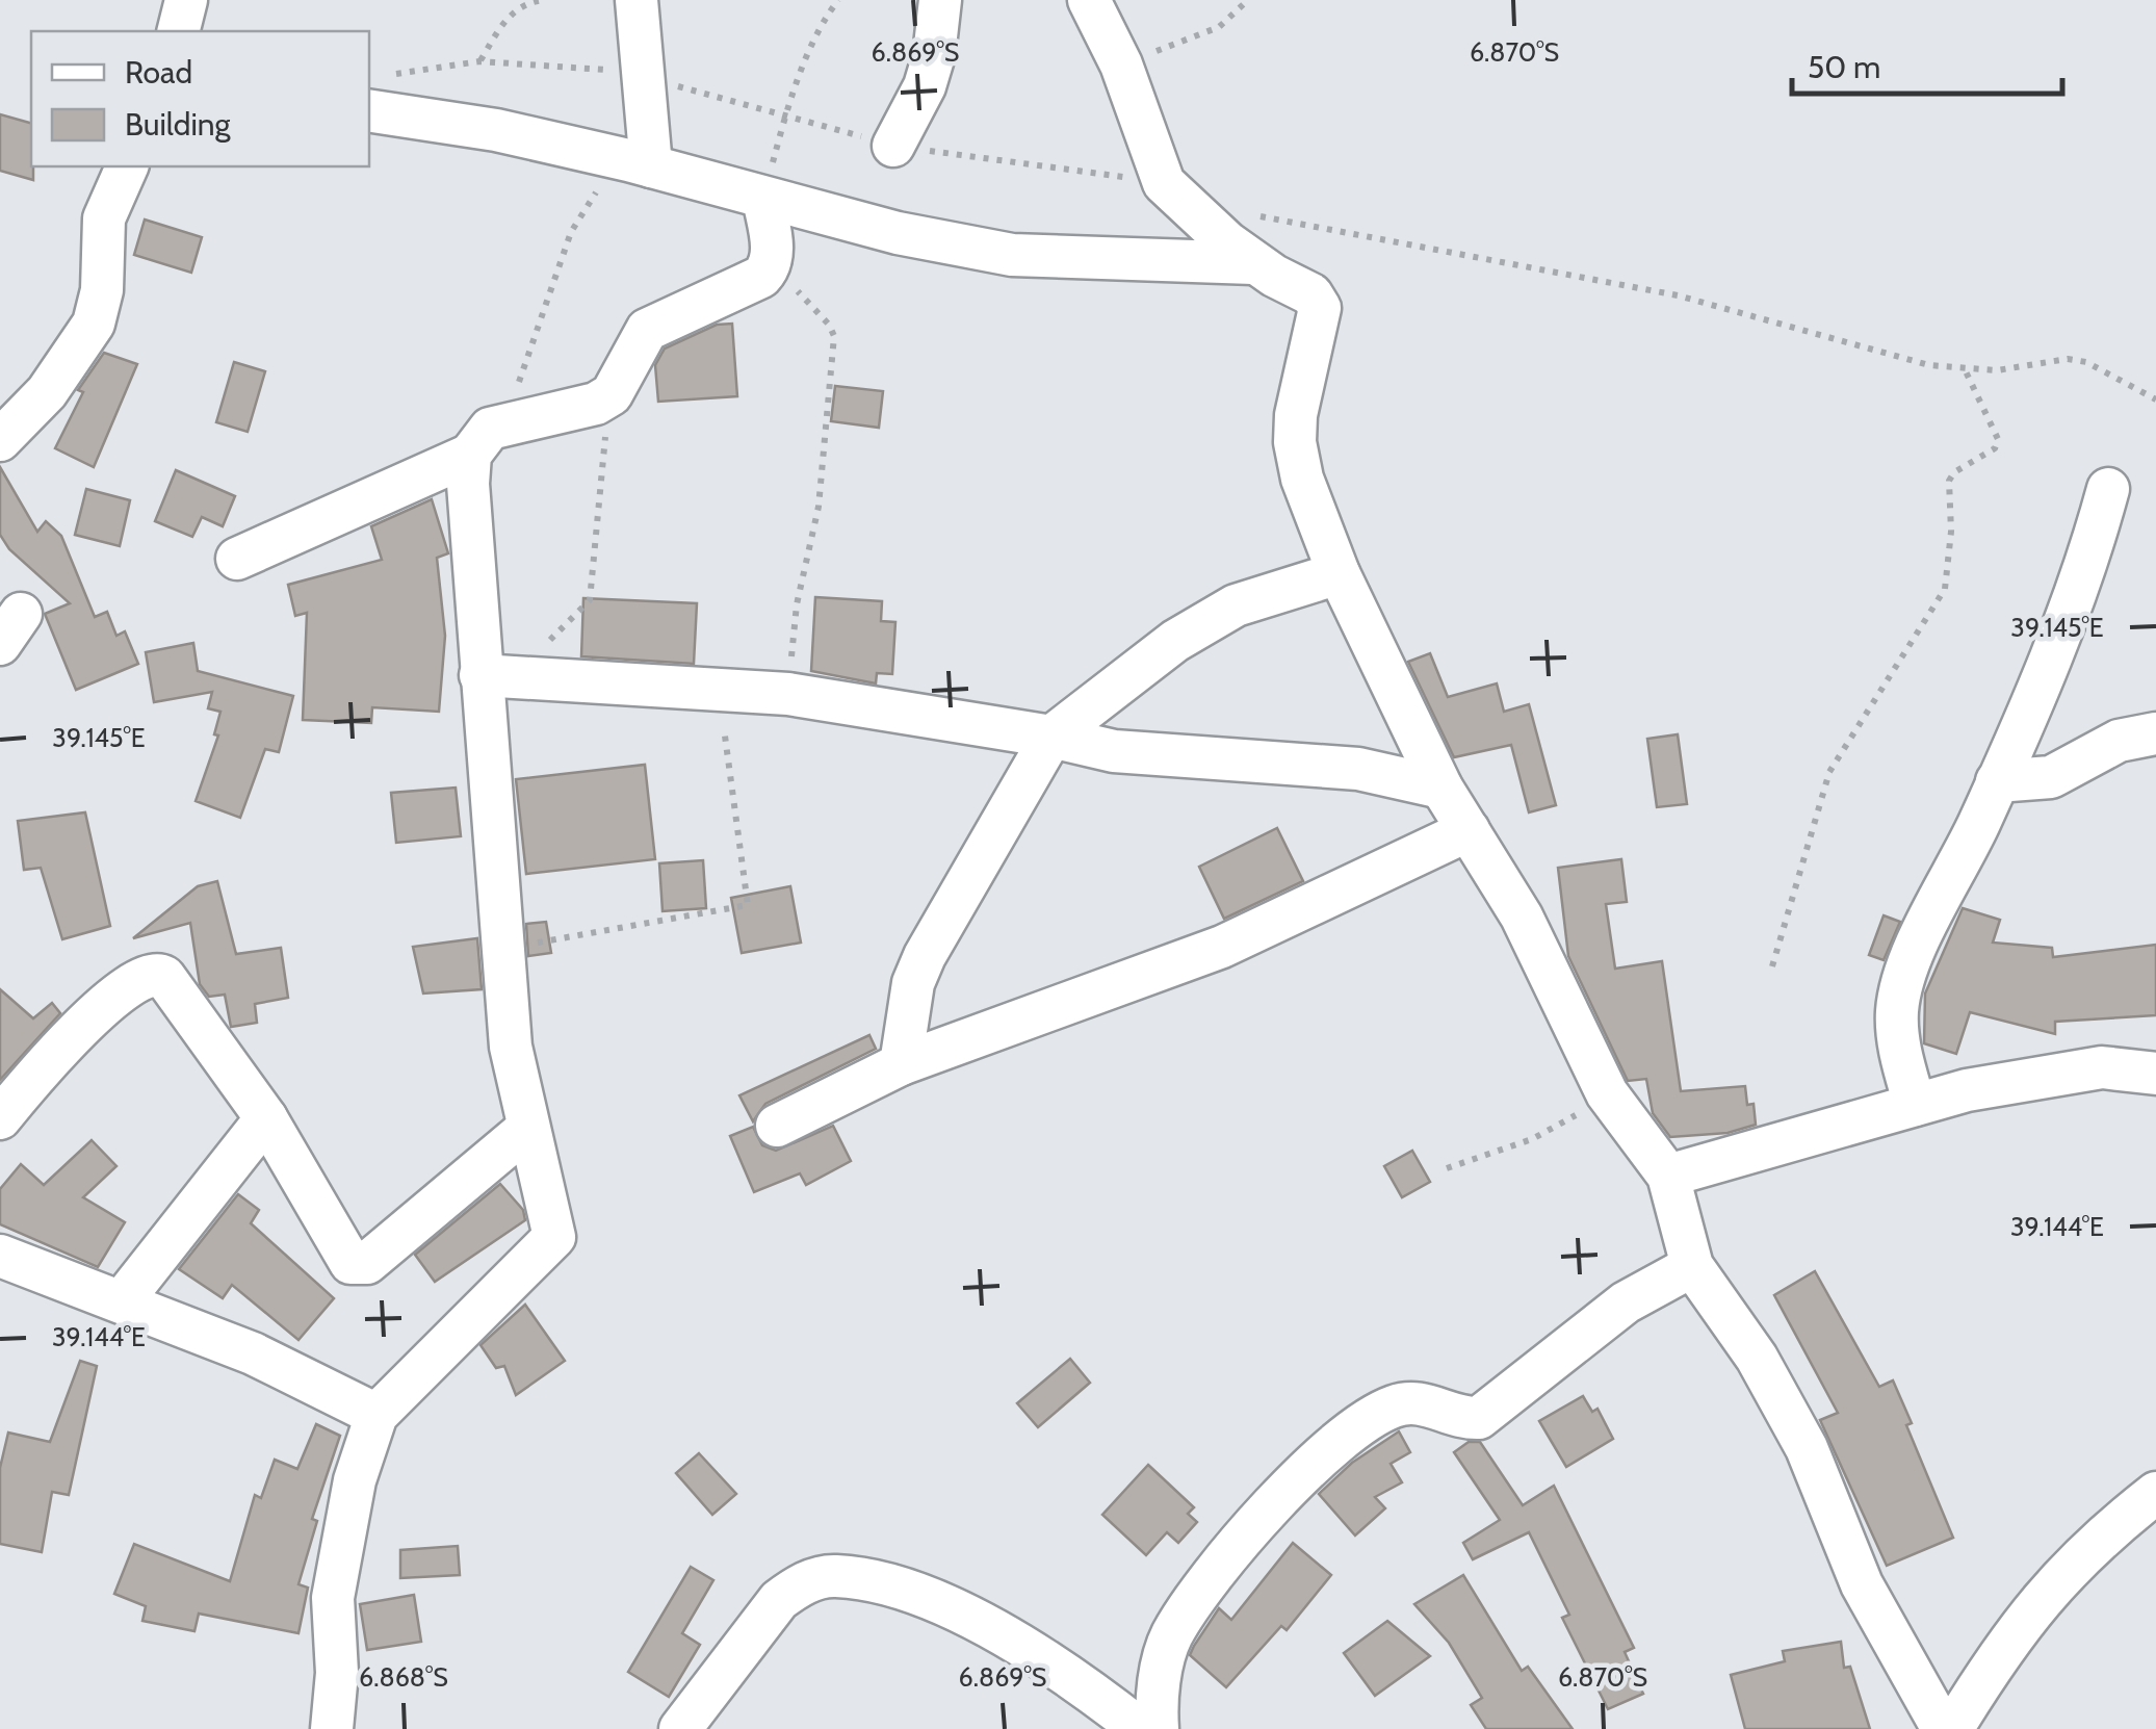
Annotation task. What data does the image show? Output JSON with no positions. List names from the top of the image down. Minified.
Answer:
{"legend":["Road","Building"],"scale_bar":"50 m","coordinates":["6.869°S","6.870°S","39.145°E","39.144°E","6.868°S"]}
